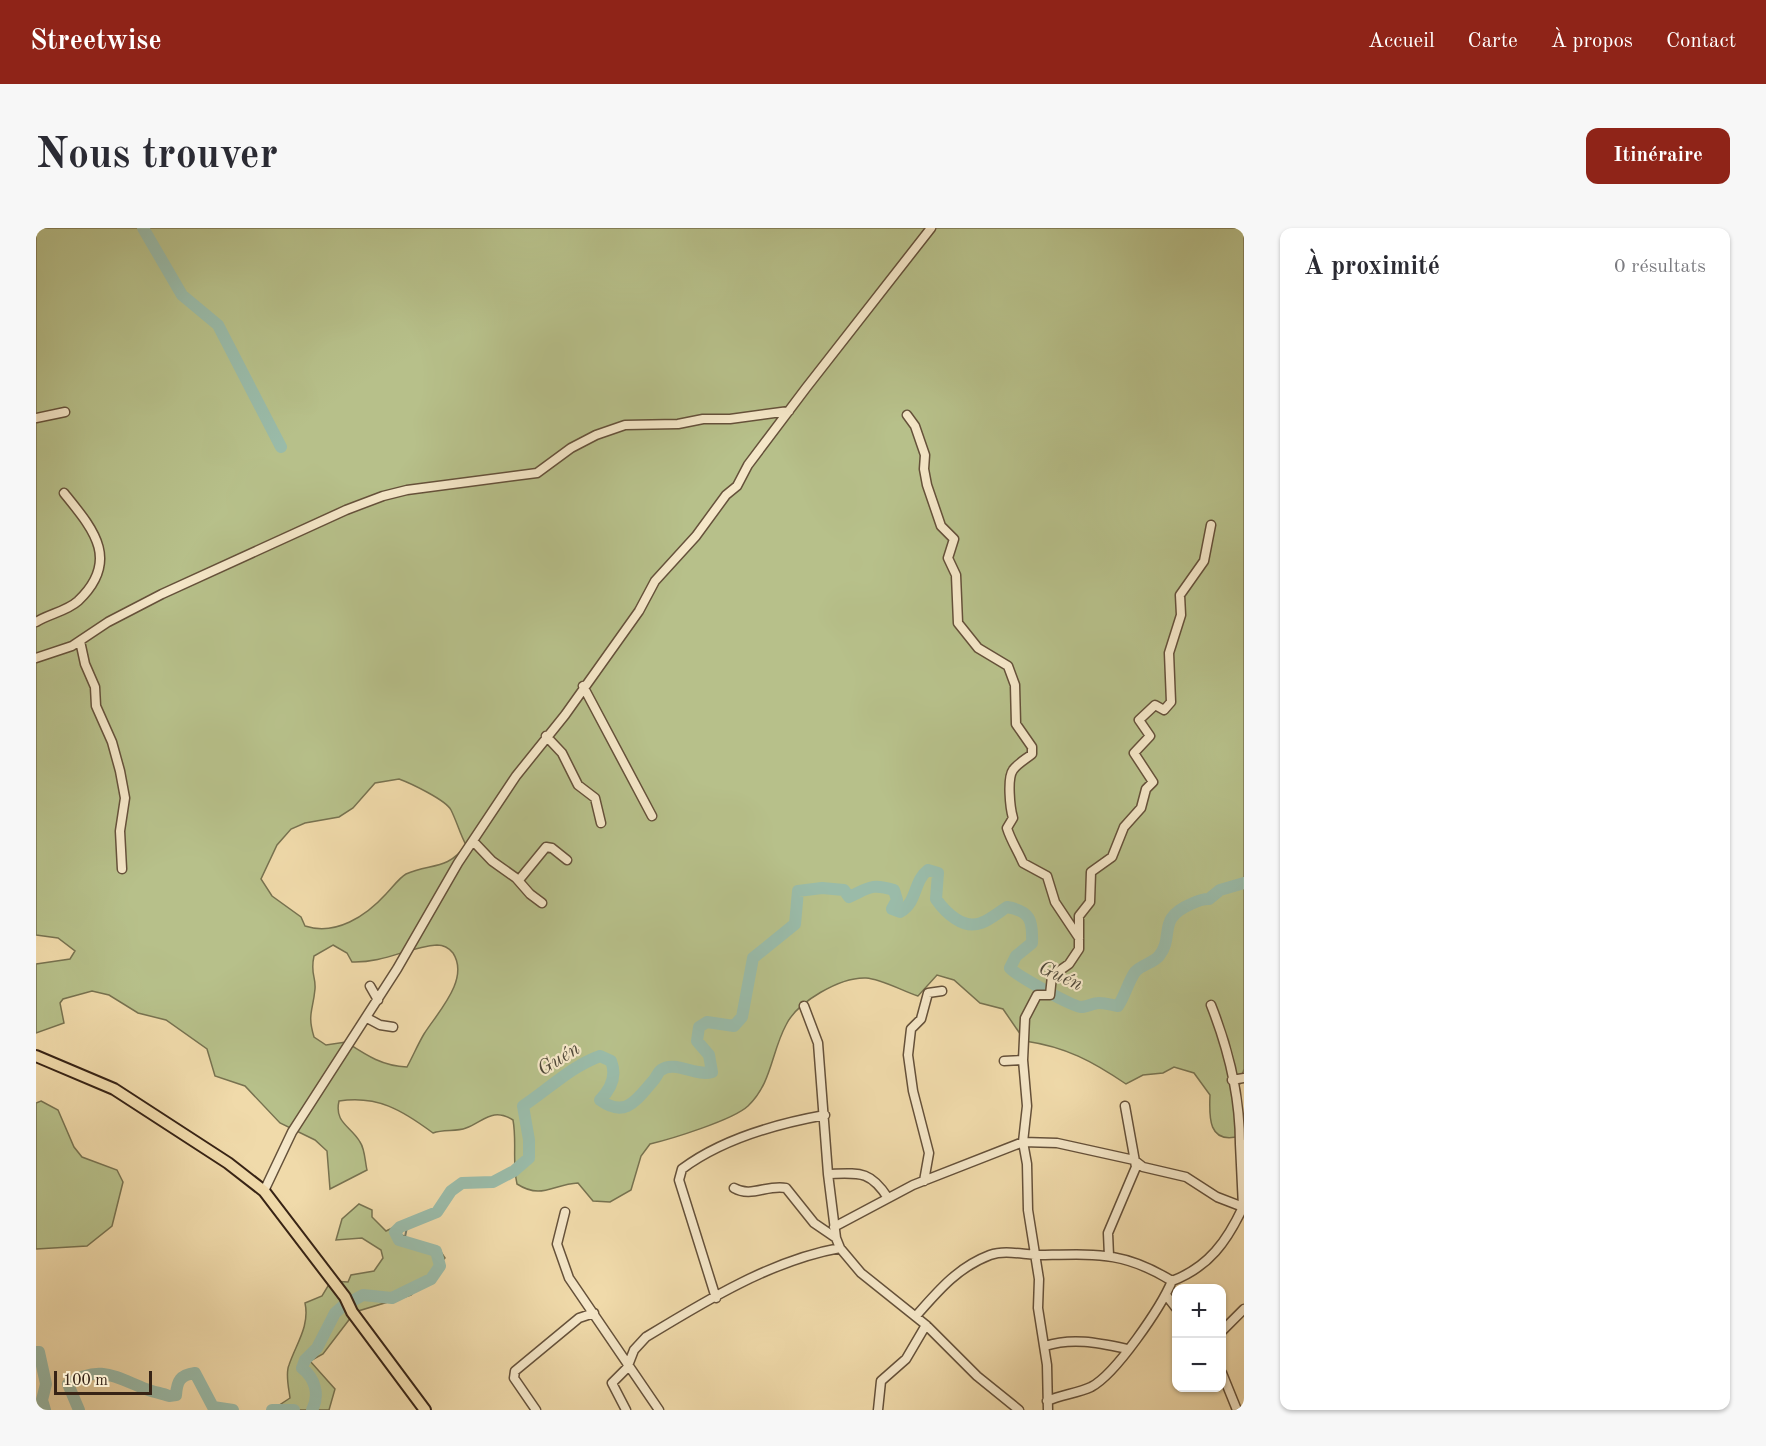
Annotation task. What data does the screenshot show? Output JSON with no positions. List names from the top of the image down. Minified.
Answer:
{"water":["Guén"],"scale_bar":"100 m","page":{"header":"Streetwise","nav":["Accueil","Carte","À propos","Contact"],"buttons":"Itinéraire","title":"Nous trouver","heading":["À proximité","0 résultats"],"map_buttons":["+","−"],"scale":"100 m"}}
